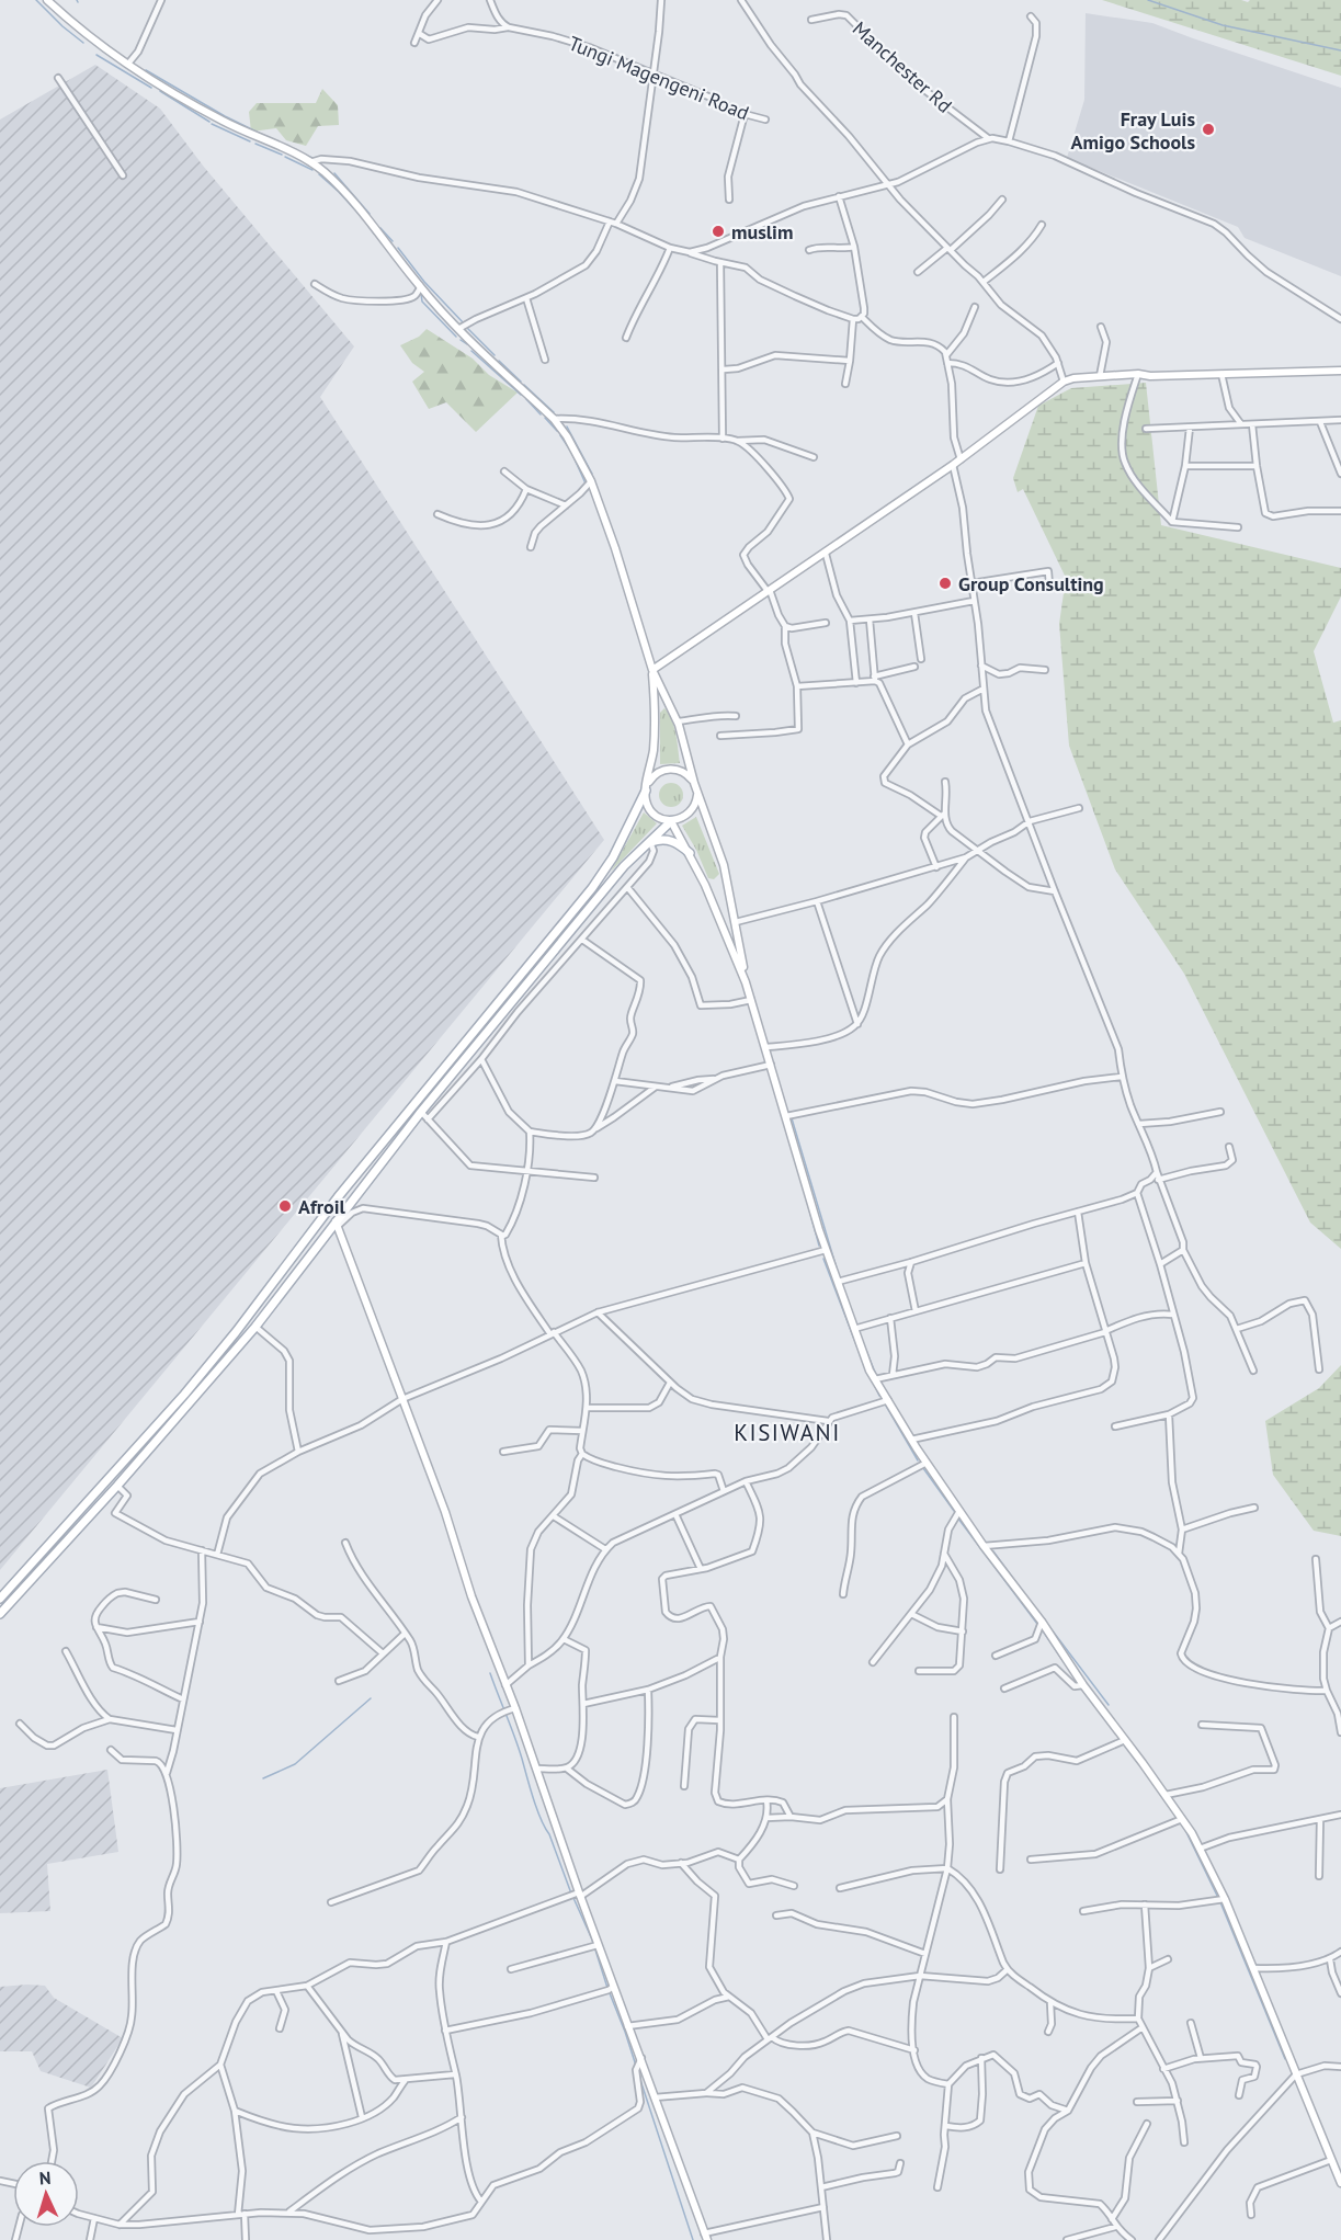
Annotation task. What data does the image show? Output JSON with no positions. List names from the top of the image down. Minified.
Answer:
{"streets":{"street":["Manchester Rd","Tungi Magengeni Road"]},"districts":["KISIWANI"],"places":["Fray Luis Amigo Schools","muslim","Group Consulting","Afroil"],"north":"top"}
